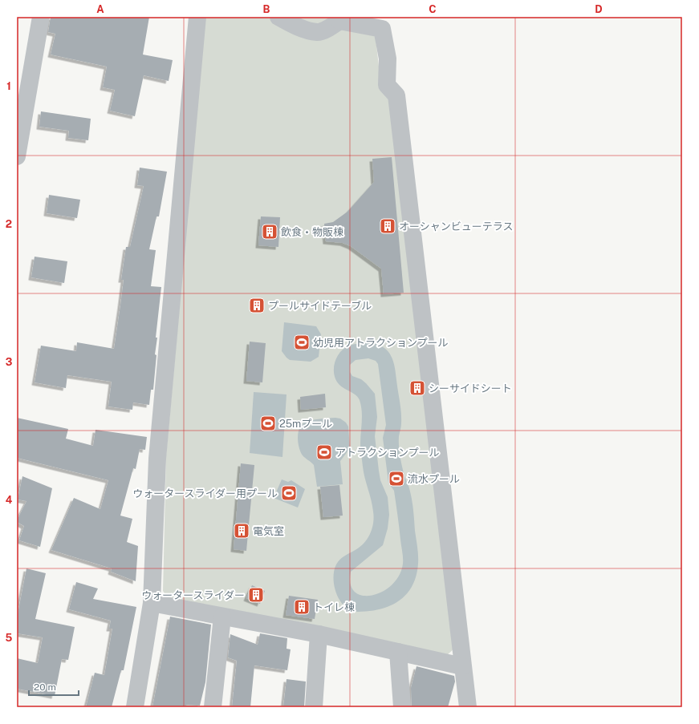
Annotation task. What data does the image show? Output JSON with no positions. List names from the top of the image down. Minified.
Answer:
{"places":{"building":["オーシャンビューテラス","飲食・物販棟","プールサイドテーブル","シーサイドシート","電気室","ウォータースライダー","トイレ棟"],"sports":["幼児用アトラクションプール","25mプール","アトラクションプール","流水プール","ウォータースライダー用プール"]},"scale_bar":"20 m","grid":{"columns":["A","B","C","D"],"rows":["1","2","3","4","5"]}}
